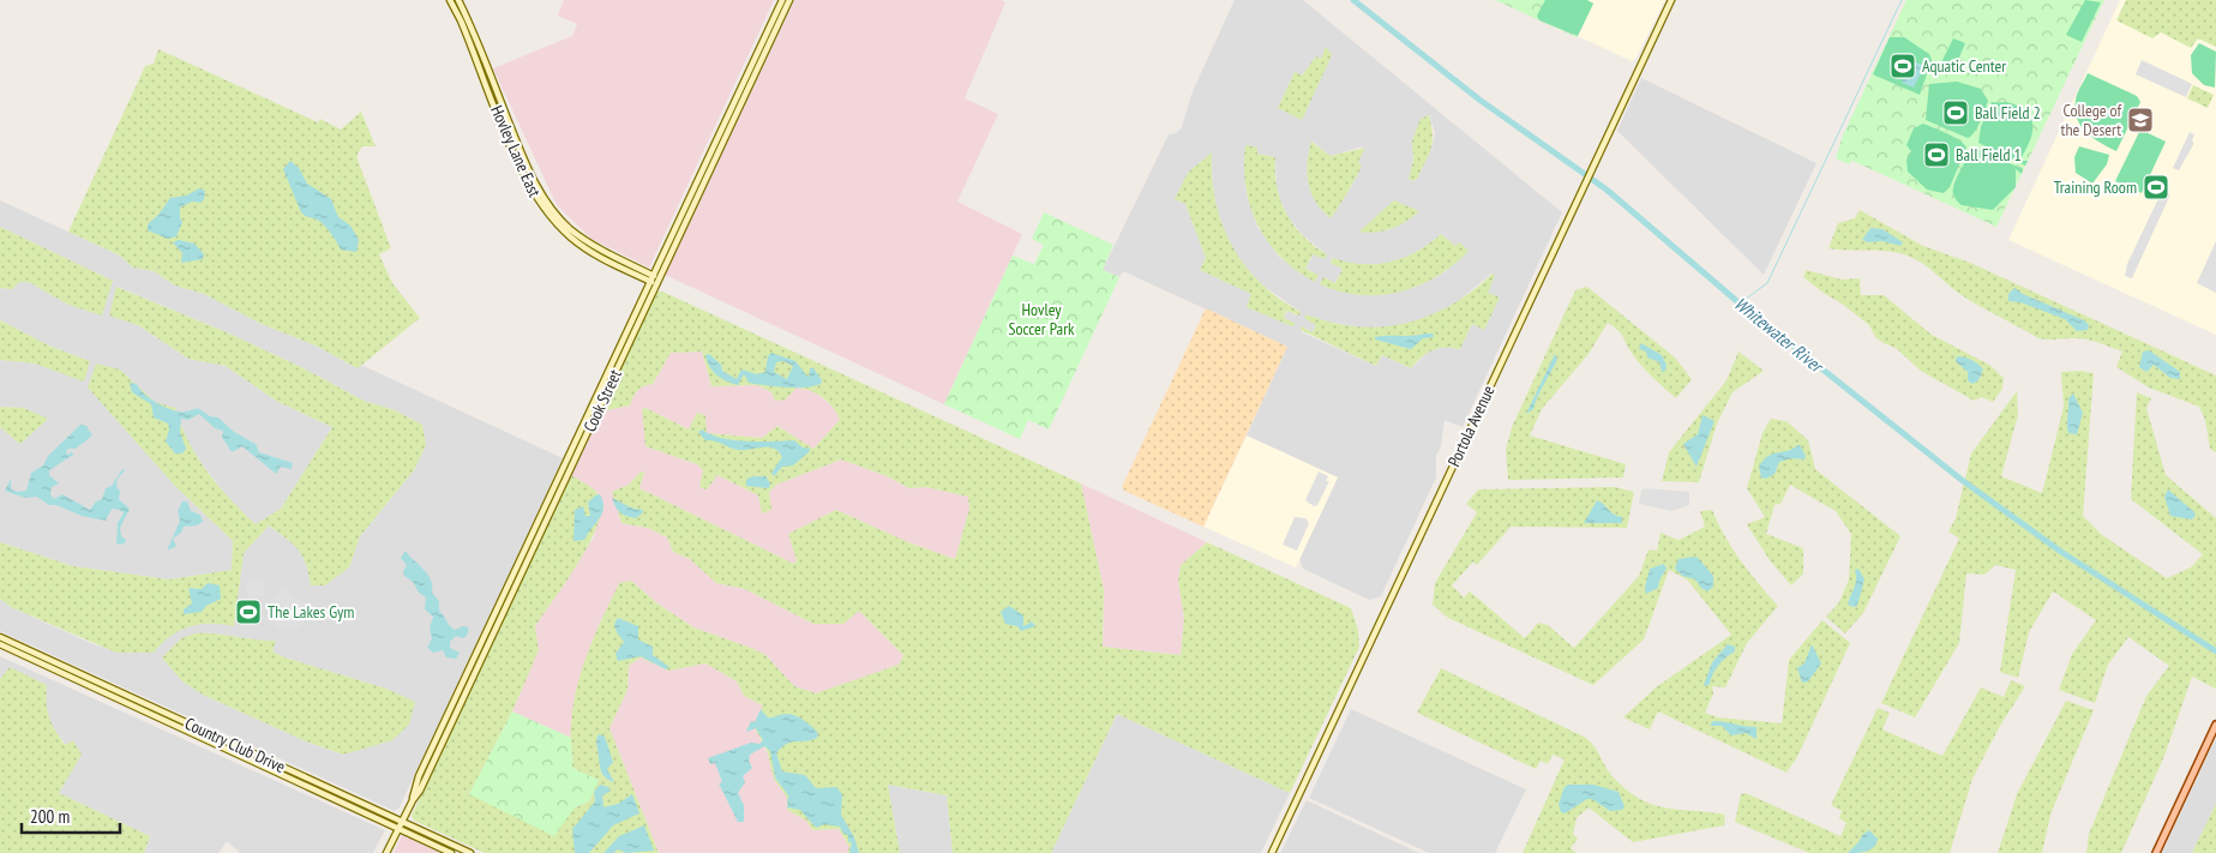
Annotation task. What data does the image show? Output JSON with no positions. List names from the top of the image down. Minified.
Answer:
{"streets":{"main road":["Hovley Lane East","Cook Street","Portola Avenue","Country Club Drive"]},"crossings":[["Hovley Lane East","Cook Street"],["Cook Street","Country Club Drive"]],"water":["Whitewater River"],"parks":["Hovley Soccer Park"],"places":{"sports":["Aquatic Center","Ball Field 2","Ball Field 1","Training Room","The Lakes Gym"],"school or university":["College of the Desert"]},"scale_bar":"200 m"}
